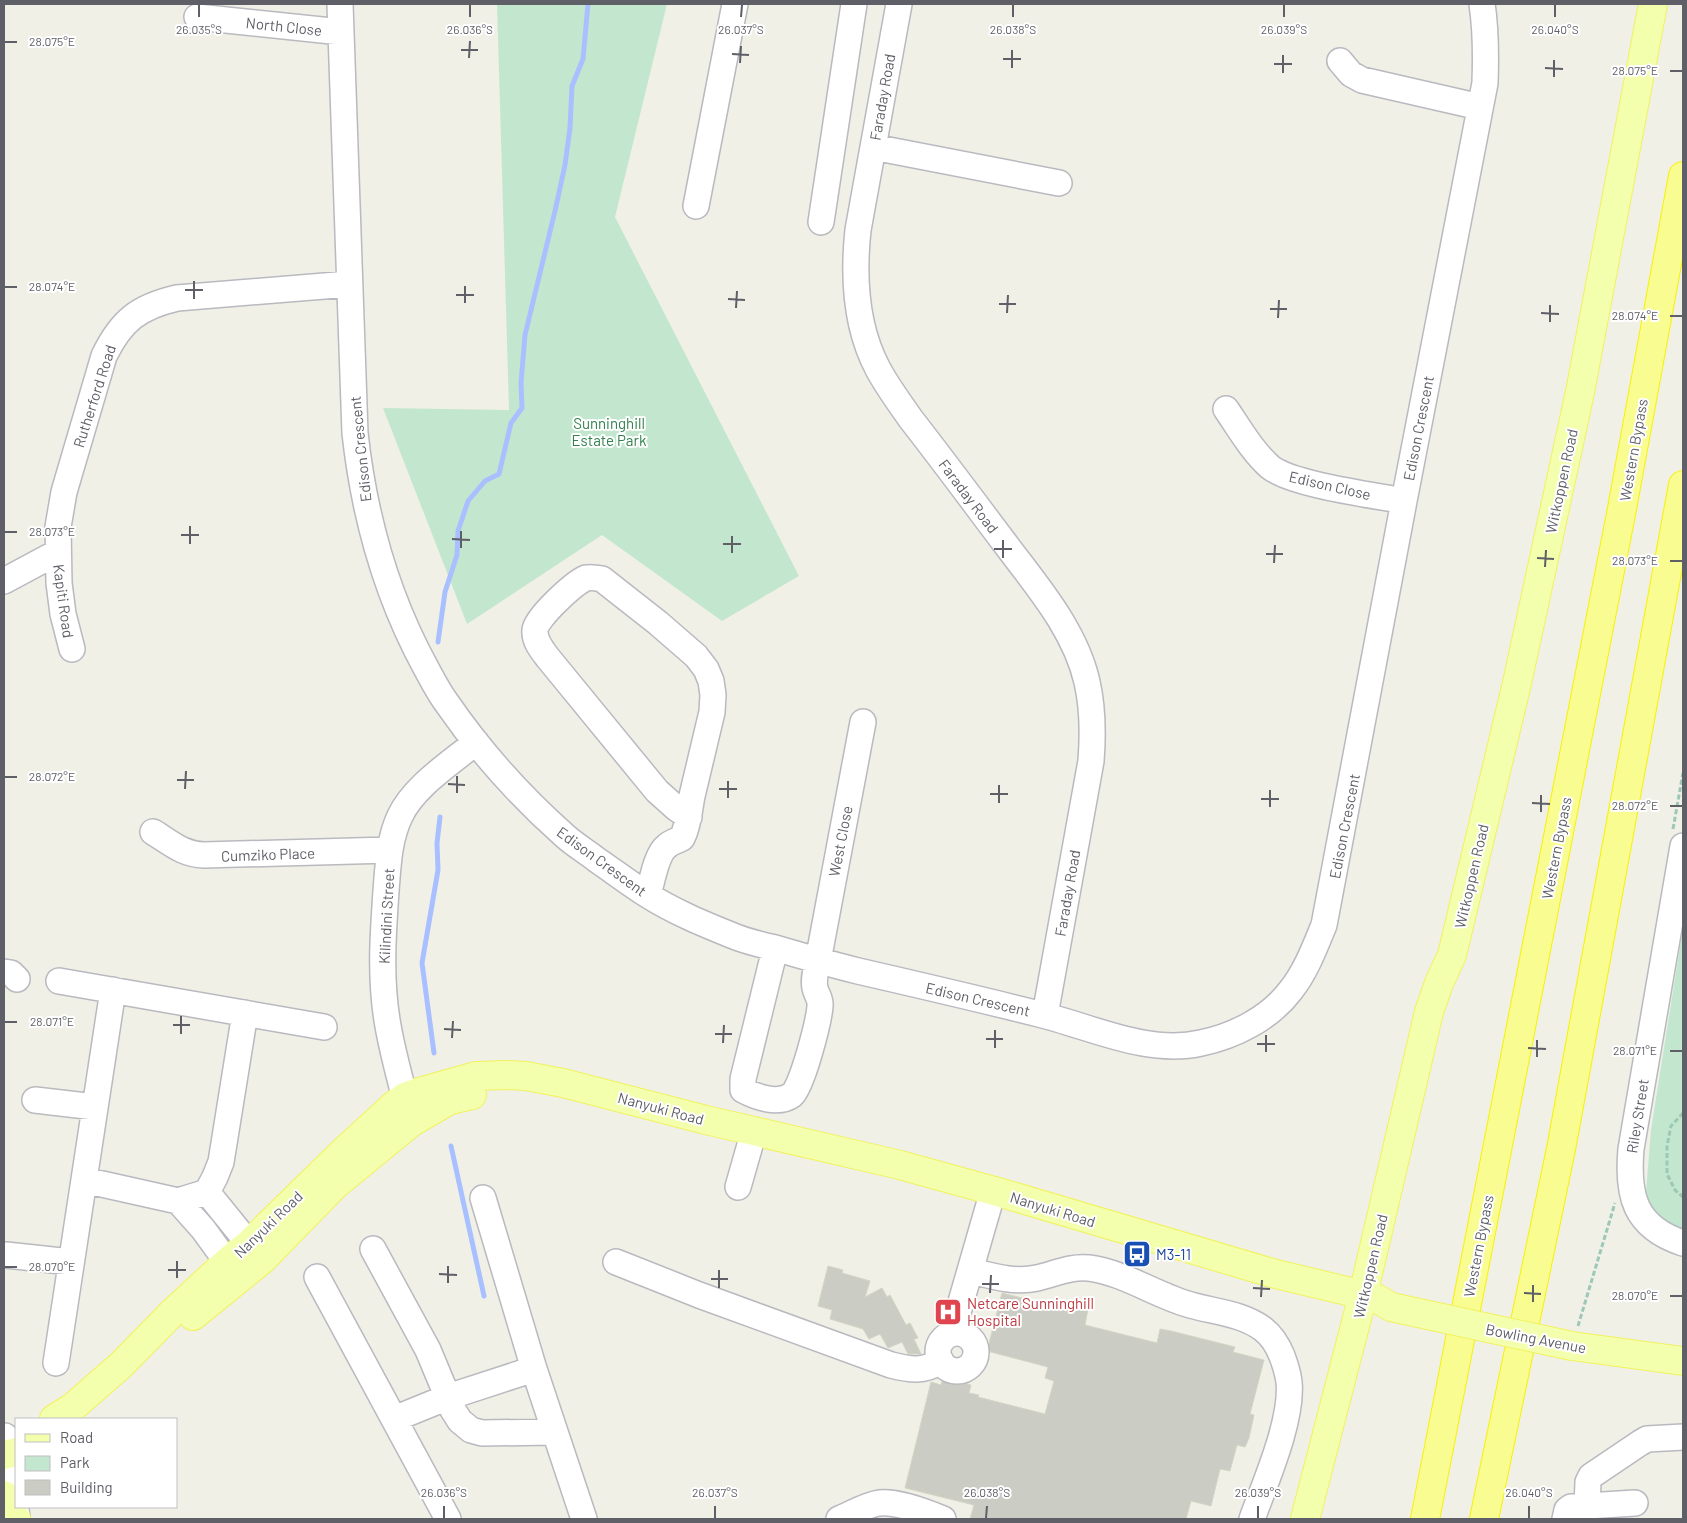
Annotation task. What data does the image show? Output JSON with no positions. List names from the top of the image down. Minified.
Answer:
{"streets":{"highway":["Western Bypass"],"main road":["Witkoppen Road","Nanyuki Road","Bowling Avenue"],"street":["North Close","Faraday Road","Rutherford Road","Edison Crescent","Edison Close","Kapiti Road","West Close","Cumziko Place","Kilindini Street","Riley Street"]},"crossings":[["North Close","Edison Crescent"],["Faraday Road","Edison Crescent"],["Rutherford Road","Edison Crescent"],["Rutherford Road","Kapiti Road"],["Edison Crescent","Edison Close"],["Edison Crescent","West Close"],["Edison Crescent","Kilindini Street"],["Witkoppen Road","Nanyuki Road"],["Witkoppen Road","Bowling Avenue"],["Cumziko Place","Kilindini Street"],["Kilindini Street","Nanyuki Road"],["Nanyuki Road","Bowling Avenue"]],"parks":["Sunninghill Estate Park"],"places":{"bus stop":["M3-11"],"hospital":["Netcare Sunninghill Hospital"]},"legend":["Road","Park","Building"],"coordinates":["26.035°S","26.036°S","26.037°S","26.038°S","26.039°S","26.040°S","28.075°E","28.074°E","28.073°E","28.072°E","28.071°E","28.070°E"]}
